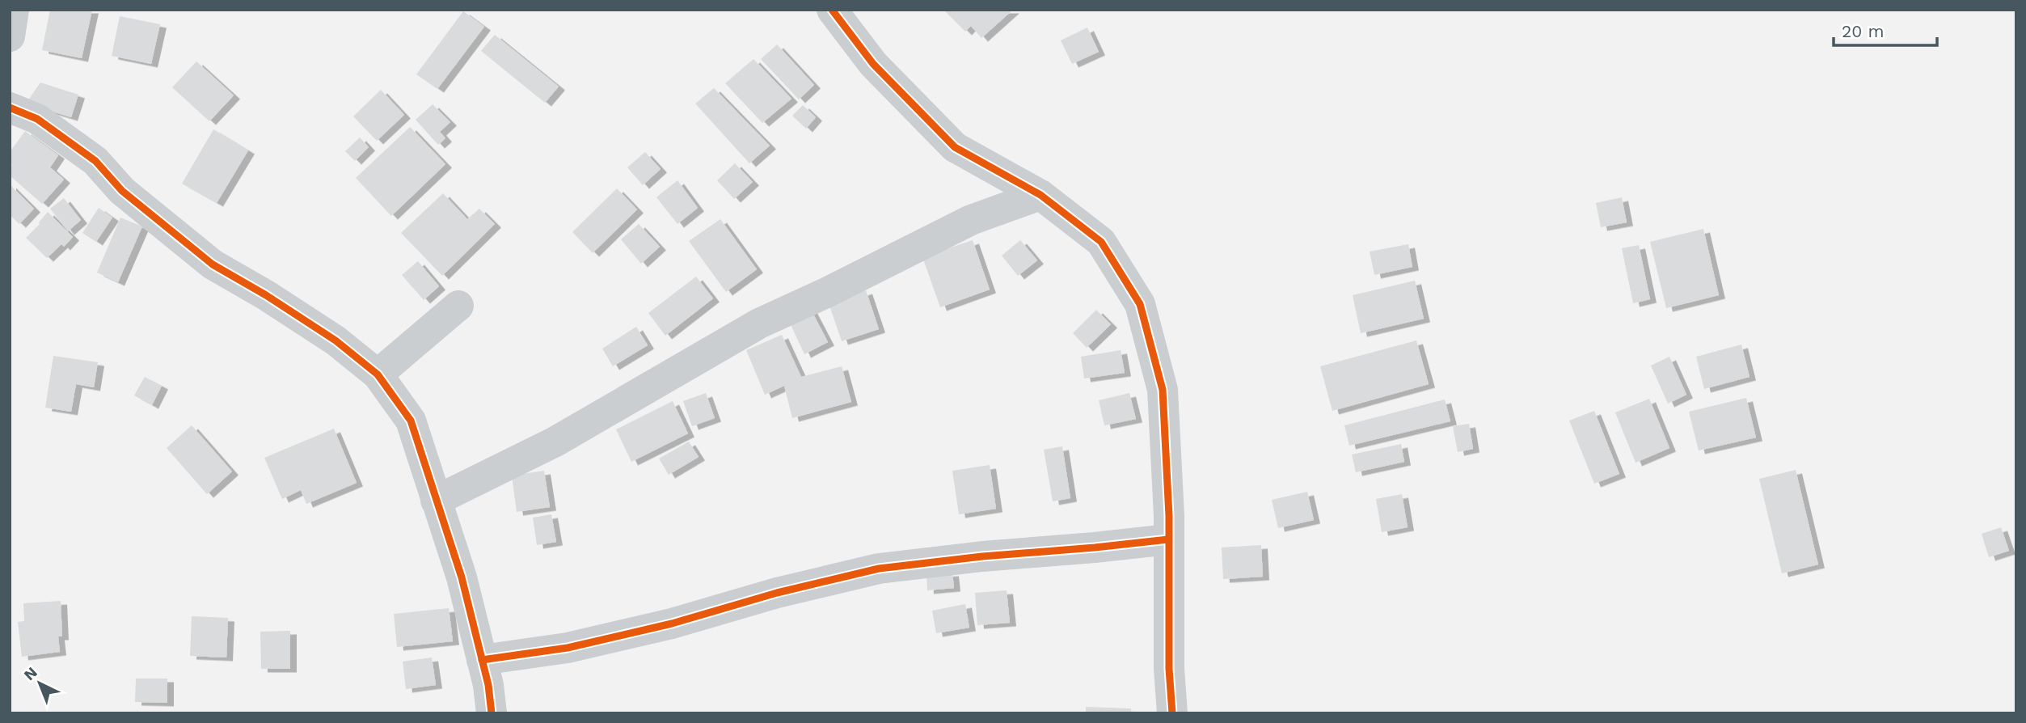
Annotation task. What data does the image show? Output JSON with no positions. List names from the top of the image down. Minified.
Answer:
{"scale_bar":"20 m","north":"top left"}
